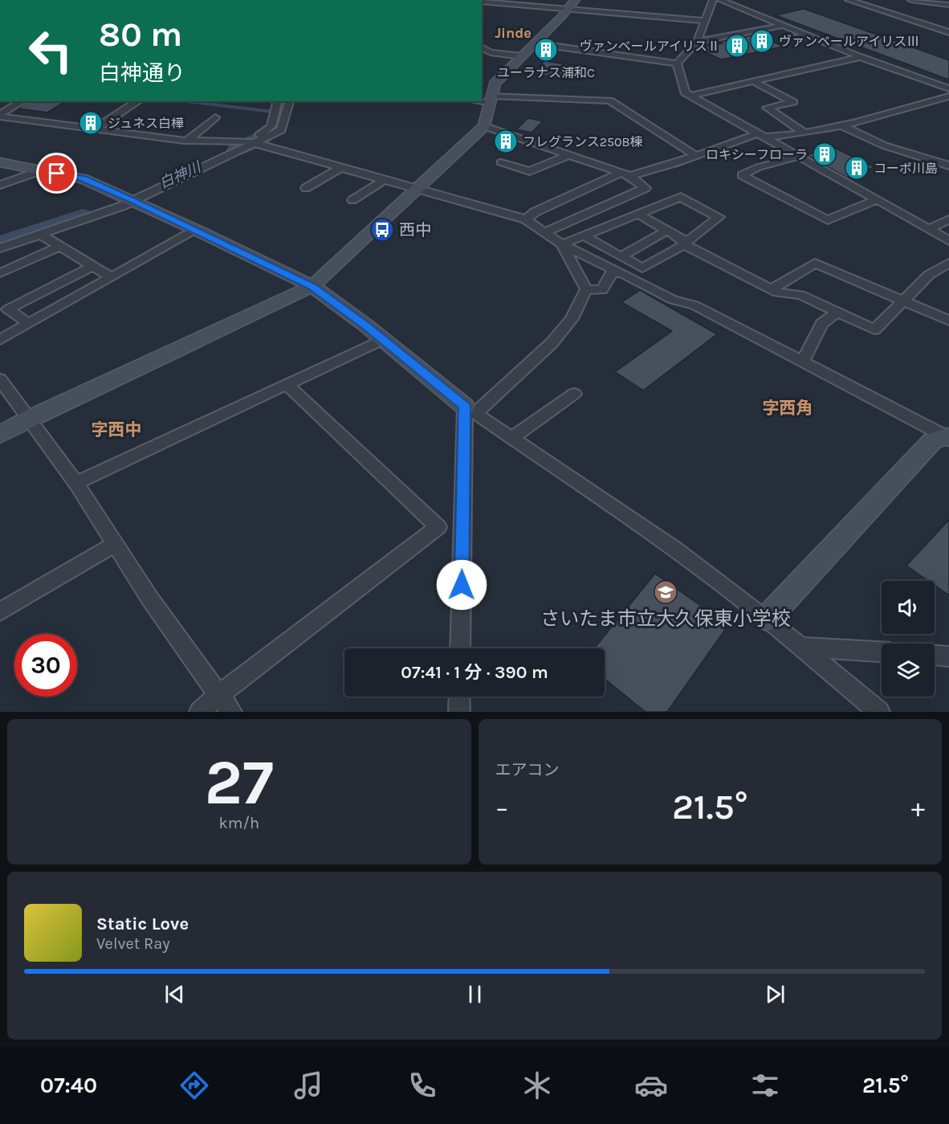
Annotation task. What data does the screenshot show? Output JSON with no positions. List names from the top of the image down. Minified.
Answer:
{"districts":["Jinde","字西角","字西中"],"water":["白神川"],"places":{"building":["ヴァンベールアイリスⅢ","ヴァンベールアイリスⅡ","ユーラナス浦和C","ジュネス白樺","フレグランス250B棟","ロキシーフローラ","コーポ川島"],"bus stop":["西中"],"school or university":["さいたま市立大久保東小学校"]},"page":{"turn":["80 m","白神通り"],"limit":"30","trip":"07:41 · 1 分 · 390 m","tile":[["27","km/h"],"エアコン"],"heat":["−","21.5°","+"],"song":["Static Love","Velvet Ray"],"tabs":["07:40","21.5°"]}}
